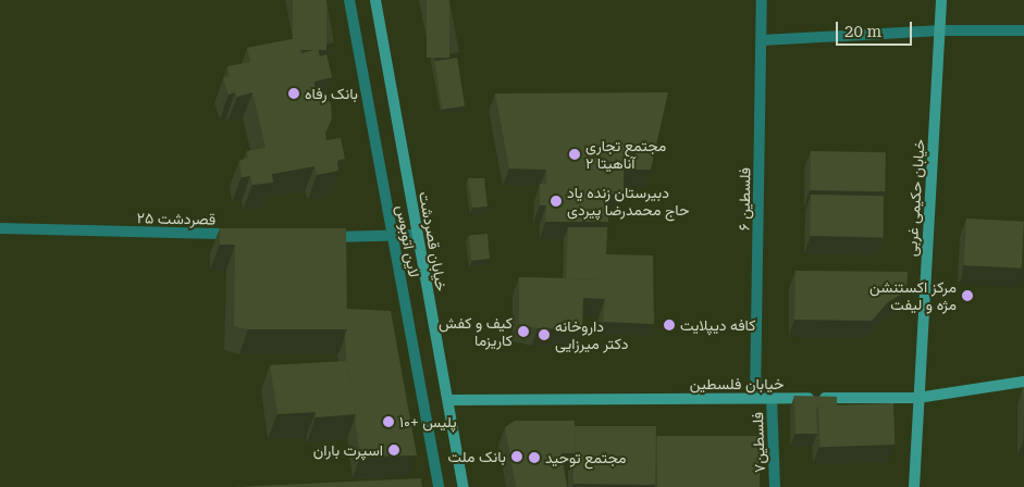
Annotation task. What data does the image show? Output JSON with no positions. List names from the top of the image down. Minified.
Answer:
{"streets":{"street":["خیابان حکیمی غربی","فلسطین ۶","قصردشت ۲۵","لاین اتوبوس","خیابان قصردشت","خیابان فلسطین","۷فلسطین"]},"crossings":[["خیابان حکیمی غربی","خیابان فلسطین"],["فلسطین ۶","خیابان فلسطین"],["خیابان قصردشت","خیابان فلسطین"],["خیابان فلسطین","۷فلسطین"]],"places":["بانک رفاه","مجتمع تجاری آناهیتا ۲","دبیرستان زنده یاد حاج محمدرضا پیردی","مرکز اکستنشن مژه و لیفت","کافه دیپلایت","کیف و کفش کاریزما","داروخانه دکتر میرزایی","پلیس +۱۰","اسپرت باران","بانک ملت","مجتمع توحید"],"scale_bar":"20 m"}
